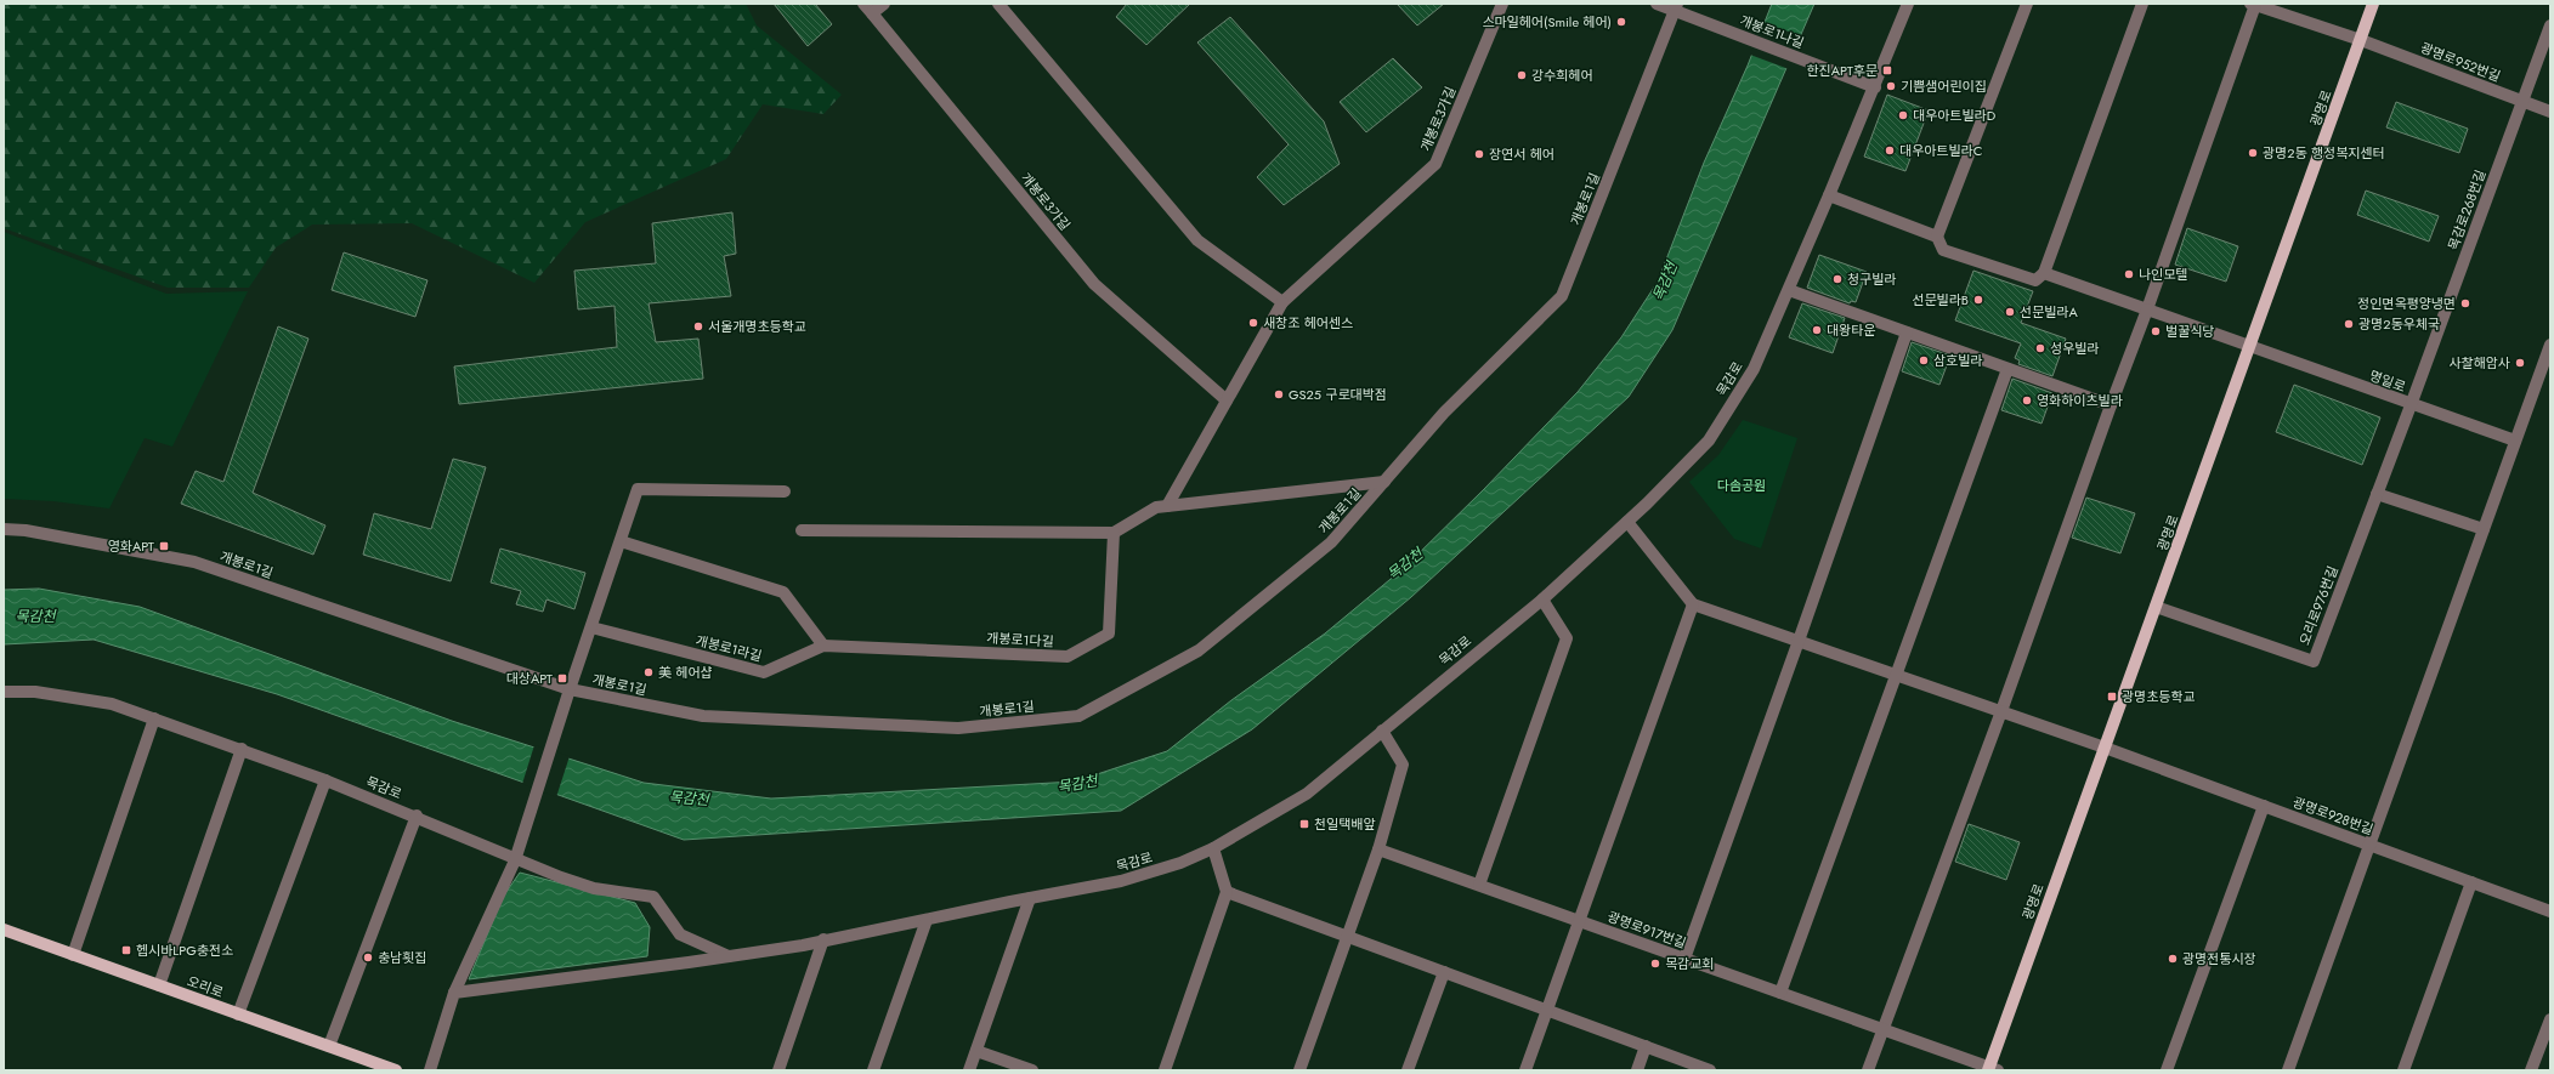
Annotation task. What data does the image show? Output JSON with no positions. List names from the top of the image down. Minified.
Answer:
{"streets":{"main road":["광명로","오리로"],"street":["개봉로1나길","광명로952번길","개봉로3가길","개봉로1길","목감로268번길","목감로","명일로","오리로976번길","개봉로1다길","개봉로1라길","광명로928번길","광명로917번길"]},"crossings":[["개봉로1나길","개봉로1길"],["개봉로1나길","목감로"],["광명로952번길","광명로"],["광명로952번길","목감로268번길"],["광명로","명일로"],["광명로","오리로976번길"],["광명로","광명로928번길"],["광명로","광명로917번길"],["목감로268번길","명일로"],["목감로268번길","오리로976번길"],["명일로","오리로976번길"],["개봉로1다길","개봉로1라길"]],"water":["목감천"],"parks":["다솜공원"],"places":{"other":["스마일헤어(Smile 헤어)","강수희헤어","기쁨샘어린이집","대우아트빌라D","대우아트빌라C","광명2동 행정복지센터","장연서 헤어","나인모텔","청구빌라","선문빌라B","정인면옥평양냉면","선문빌라A","새창조 헤어센스","광명2동우체국","서울개명초등학교","대왕타운","벌꿀식당","성우빌라","삼호빌라","사찰해암사","GS25 구로대박점","영화하이츠빌라","美 헤어샵","충남횟집","광명전통시장","목감교회"],"transit":["한진APT후문","영화APT","대상APT","광명초등학교","천일택배앞","헵시바LPG충전소"]}}
